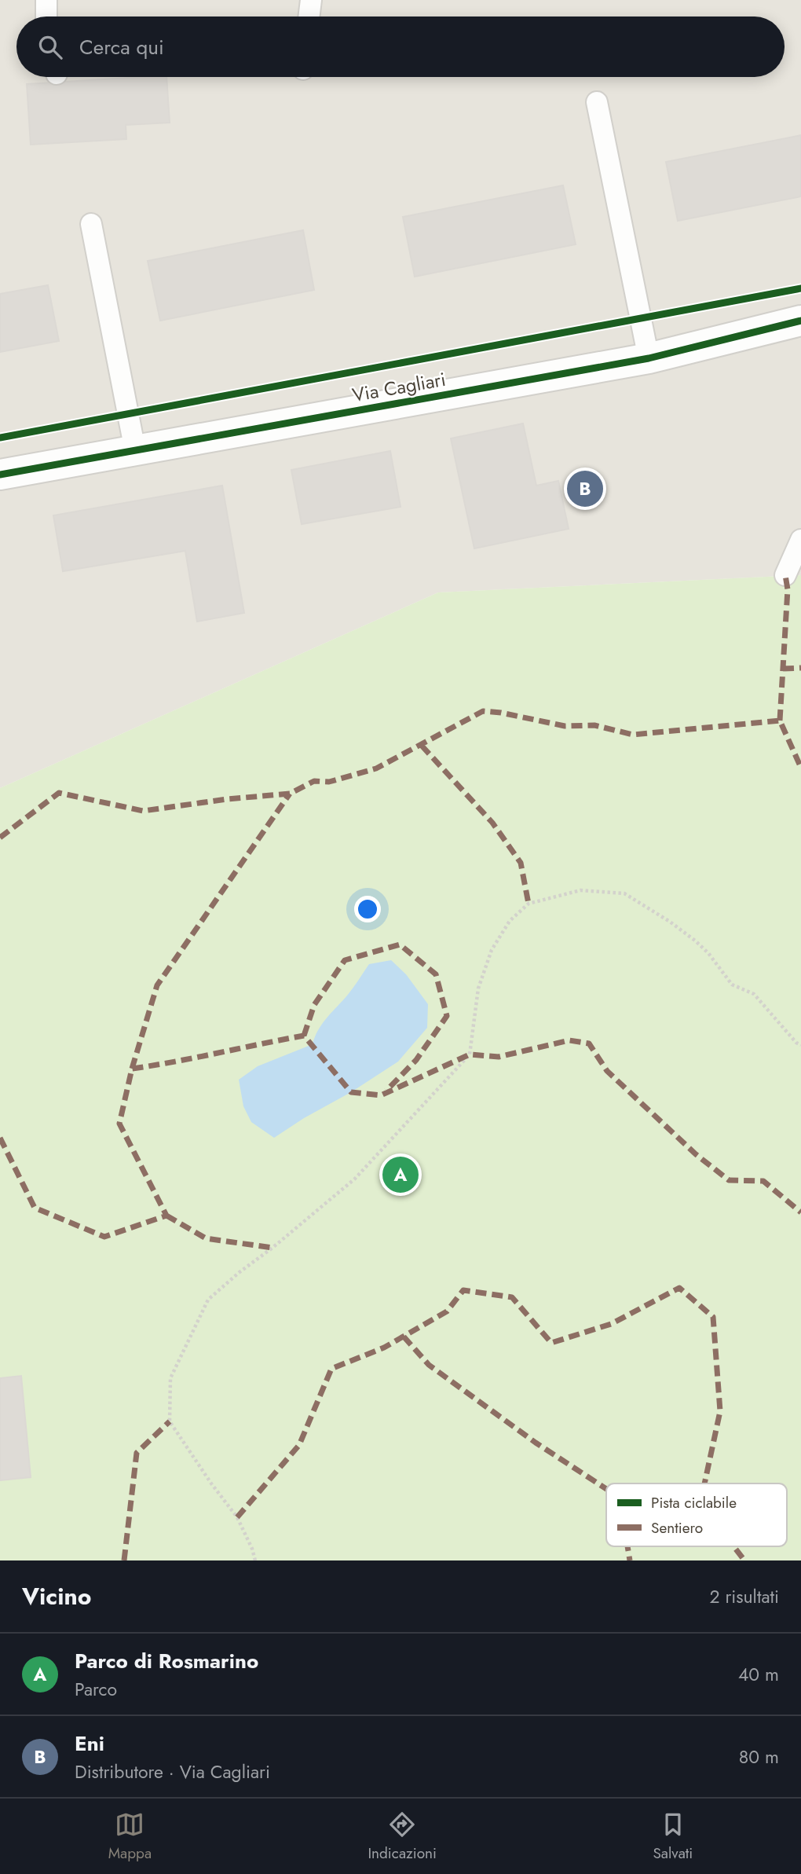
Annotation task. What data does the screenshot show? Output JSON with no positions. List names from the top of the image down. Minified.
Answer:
{"streets":{"street":["Via Cagliari"]},"legend":["Pista ciclabile","Sentiero"],"page":{"search":"Cerca qui","pins":["B","A"],"heading":["Vicino","2 risultati"],"list":[{"mark":"A","name":"Parco di Rosmarino","note":"Parco","value":"40 m"},{"mark":"B","name":"Eni","note":"Distributore · Via Cagliari","value":"80 m"}],"nav":["Mappa","Indicazioni","Salvati"]}}
